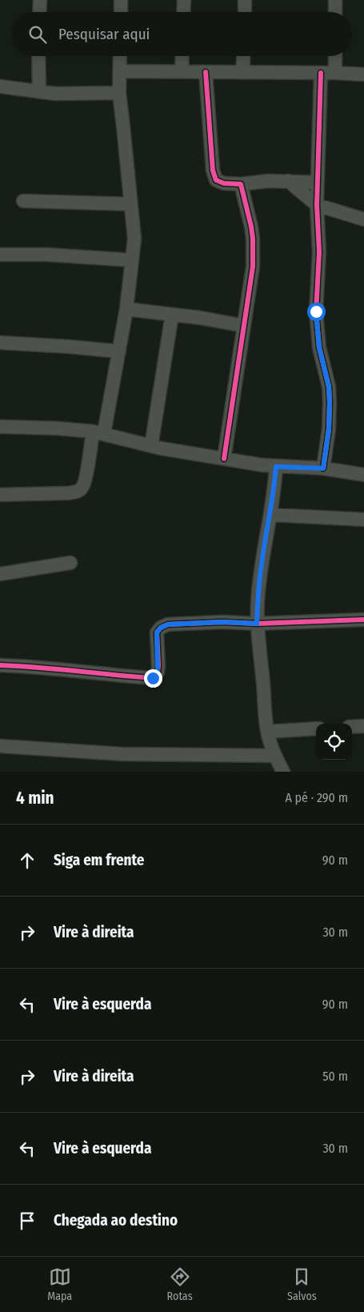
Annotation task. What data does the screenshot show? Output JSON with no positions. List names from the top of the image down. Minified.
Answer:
{"page":{"search":"Pesquisar aqui","heading":["4 min","A pé · 290 m"],"list":[["Siga em frente","90 m"],["Vire à direita","30 m"],["Vire à esquerda","90 m"],["Vire à direita","50 m"],["Vire à esquerda","30 m"],"Chegada ao destino"],"nav":["Mapa","Rotas","Salvos"]}}
